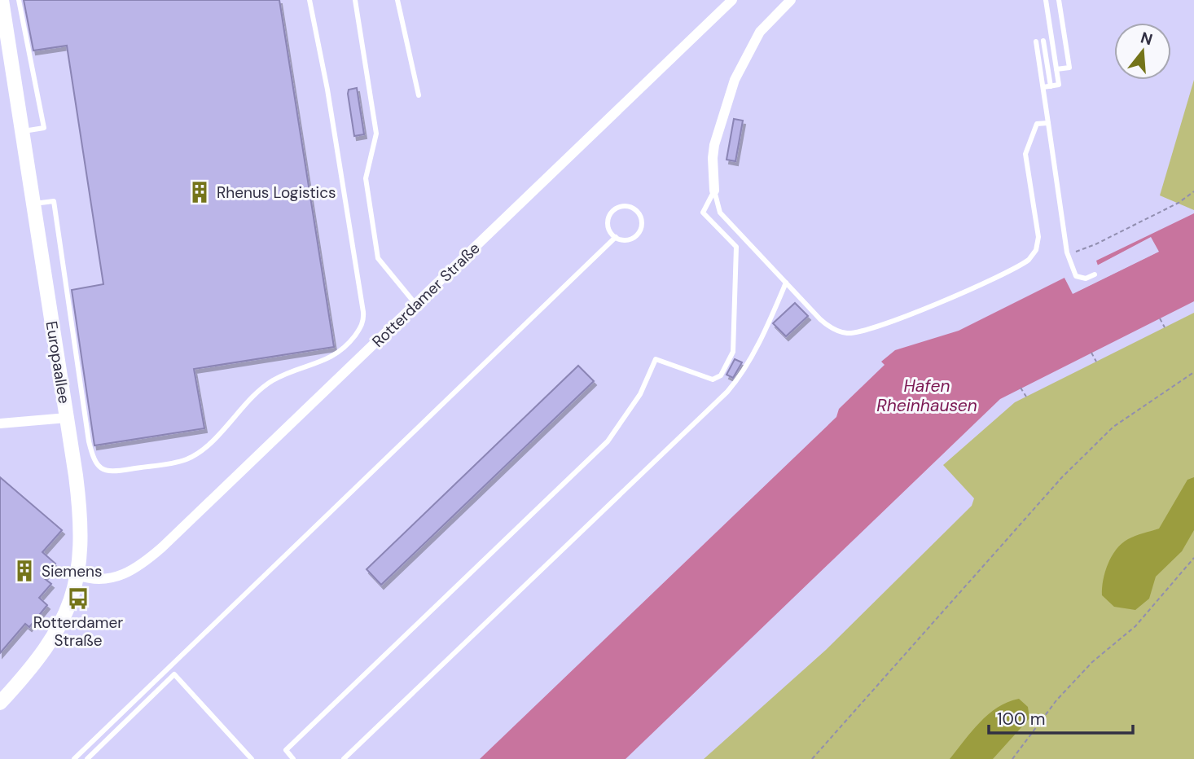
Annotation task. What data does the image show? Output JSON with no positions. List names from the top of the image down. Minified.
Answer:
{"streets":{"main road":["Europaallee"],"street":["Rotterdamer Straße"]},"crossings":[["Rotterdamer Straße","Europaallee"]],"water":["Hafen Rheinhausen"],"places":{"building":["Rhenus Logistics","Siemens"],"bus stop":["Rotterdamer Straße"]},"scale_bar":"100 m","north":"top"}
